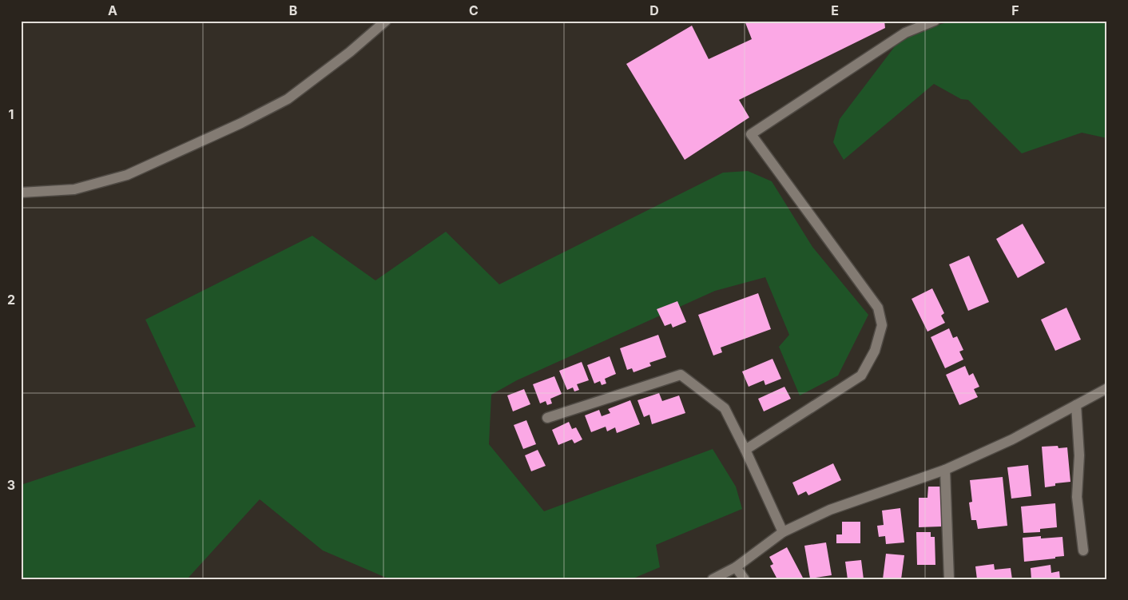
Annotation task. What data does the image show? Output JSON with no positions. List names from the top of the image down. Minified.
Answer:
{"grid":{"columns":["A","B","C","D","E","F"],"rows":["1","2","3"]}}
